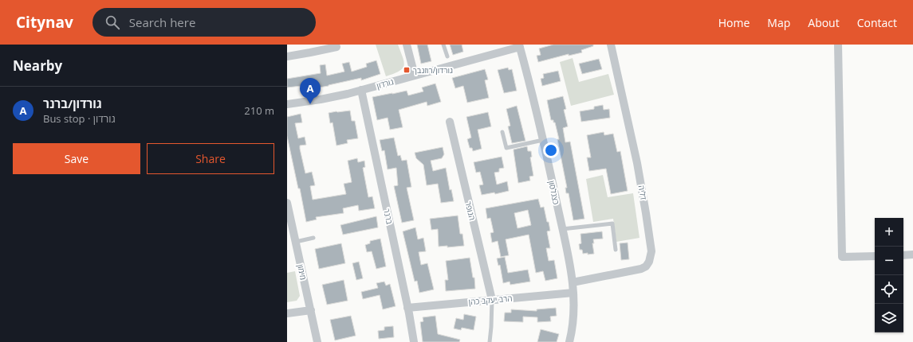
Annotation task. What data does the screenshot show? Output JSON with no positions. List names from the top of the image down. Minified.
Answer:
{"streets":{"street":["גורדון","כצנלסון","דליה","הנופר","ברנר","מימון","הרב יעקב כהן"]},"crossings":[["גורדון","כצנלסון"],["גורדון","ברנר"],["כצנלסון","דליה"],["כצנלסון","הרב יעקב כהן"],["הנופר","הרב יעקב כהן"],["ברנר","הרב יעקב כהן"]],"places":{"transit":["גורדון/רוזנבך"]},"page":{"header":"Citynav","search":"Search here","nav":["Home","Map","About","Contact"],"heading":"Nearby","pins":"A","list":[{"mark":"A","name":"גורדון/ברנר","note":"Bus stop · גורדון","value":"210 m"}],"buttons":["Save","Share"],"map_buttons":["+","−"]}}
